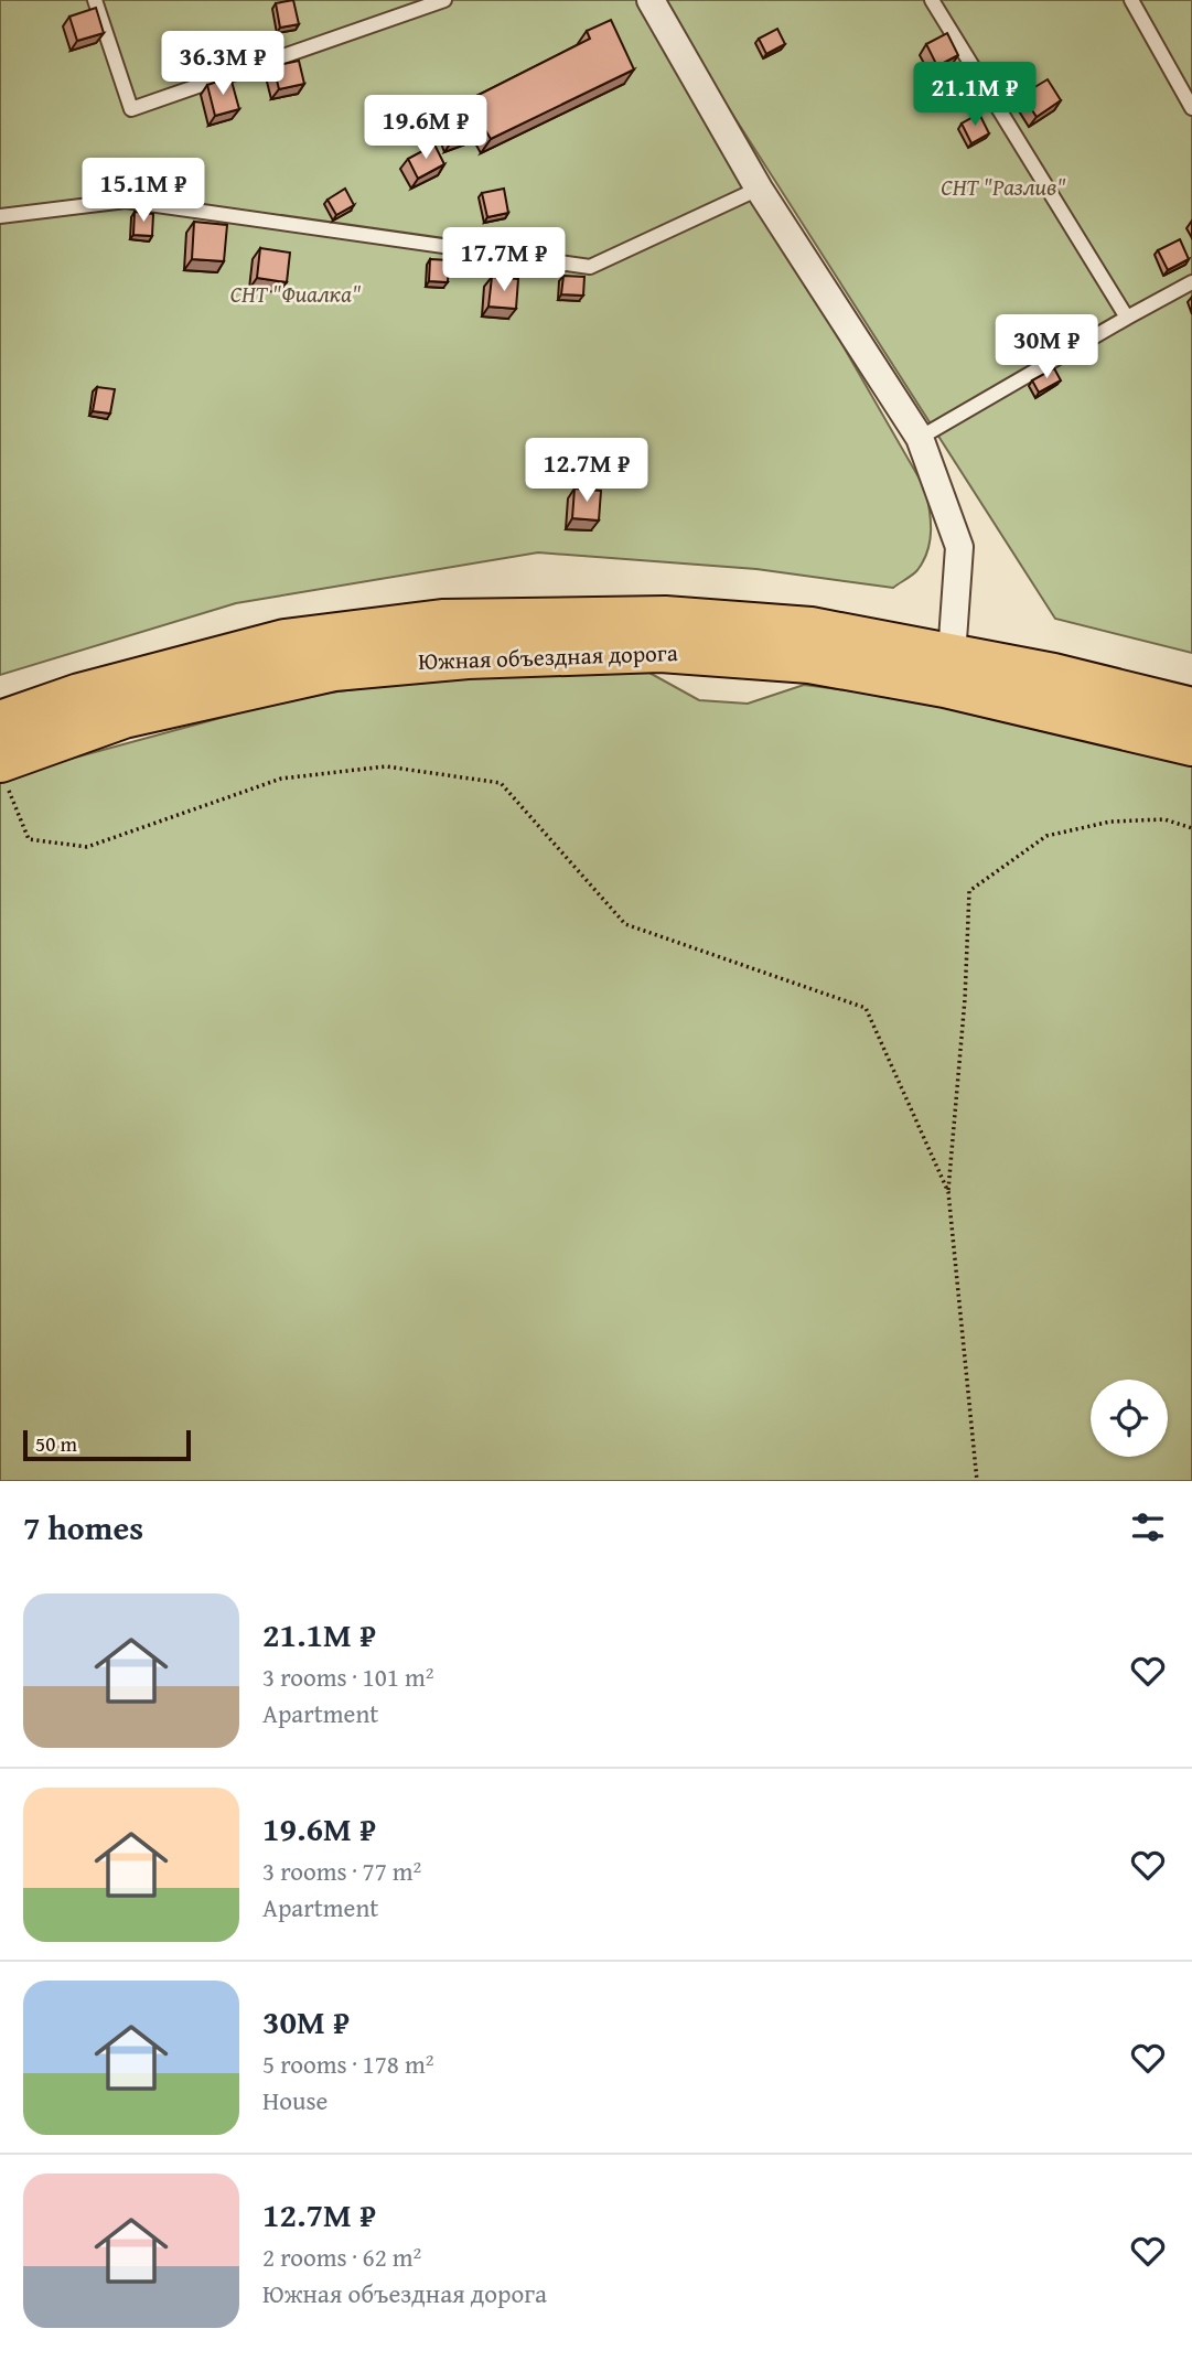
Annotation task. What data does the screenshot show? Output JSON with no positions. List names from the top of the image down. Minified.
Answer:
{"streets":{"main road":["Южная объездная дорога"]},"parks":["СНТ \"Разлив\"","СНТ \"Фиалка\""],"scale_bar":"50 m","page":{"price":["36.3M ₽","21.1M ₽","19.6M ₽","15.1M ₽","17.7M ₽","30M ₽","12.7M ₽"],"scale":"50 m","heading":"7 homes","list":[{"name":"21.1M ₽","note":"3 rooms · 101 m² · Apartment"},{"name":"19.6M ₽","note":"3 rooms · 77 m² · Apartment"},{"name":"30M ₽","note":"5 rooms · 178 m² · House"},{"name":"12.7M ₽","note":"2 rooms · 62 m² · Южная объездная дорога"}]}}
